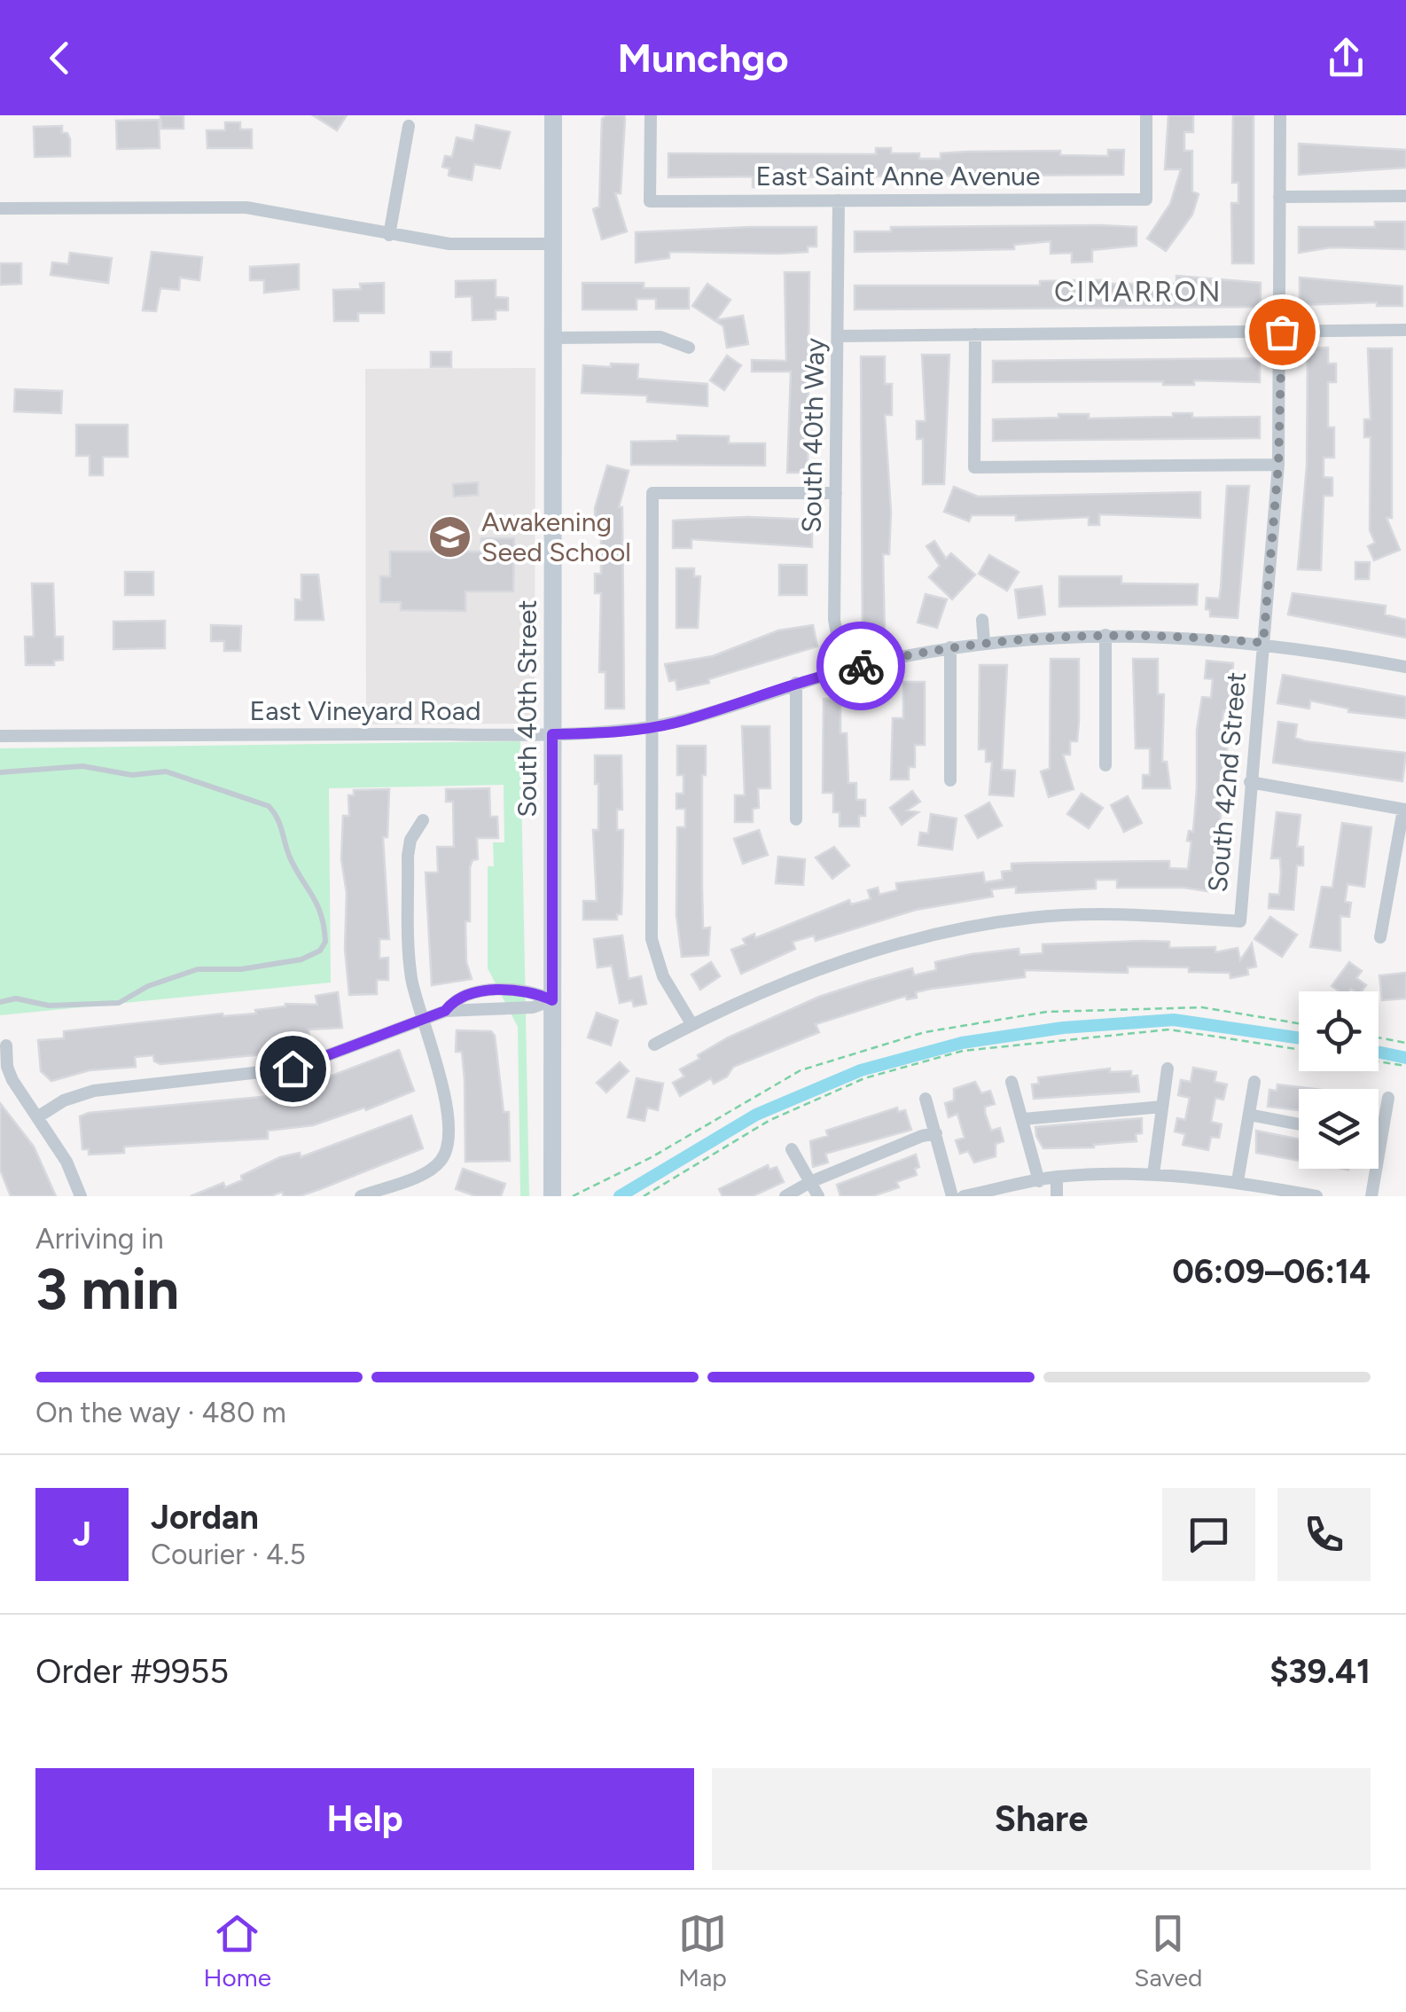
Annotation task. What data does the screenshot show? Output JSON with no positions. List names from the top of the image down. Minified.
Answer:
{"streets":{"main road":["South 40th Street"],"street":["East Saint Anne Avenue","South 40th Way","East Vineyard Road","South 42nd Street"]},"crossings":[["East Saint Anne Avenue","South 40th Way"],["South 40th Way","East Vineyard Road"],["South 40th Street","East Vineyard Road"],["East Vineyard Road","South 42nd Street"]],"districts":["CIMARRON"],"places":{"school or university":["Awakening Seed School"]},"page":{"header":"Munchgo","heading":["3 min","Arriving in","06:09–06:14"],"panel":["Jordan","Courier · 4.5","Order #9955","$39.41"],"bar":"On the way · 480 m","round":"J","buttons":["Help","Share"],"tabs":["Home","Map","Saved"]}}
